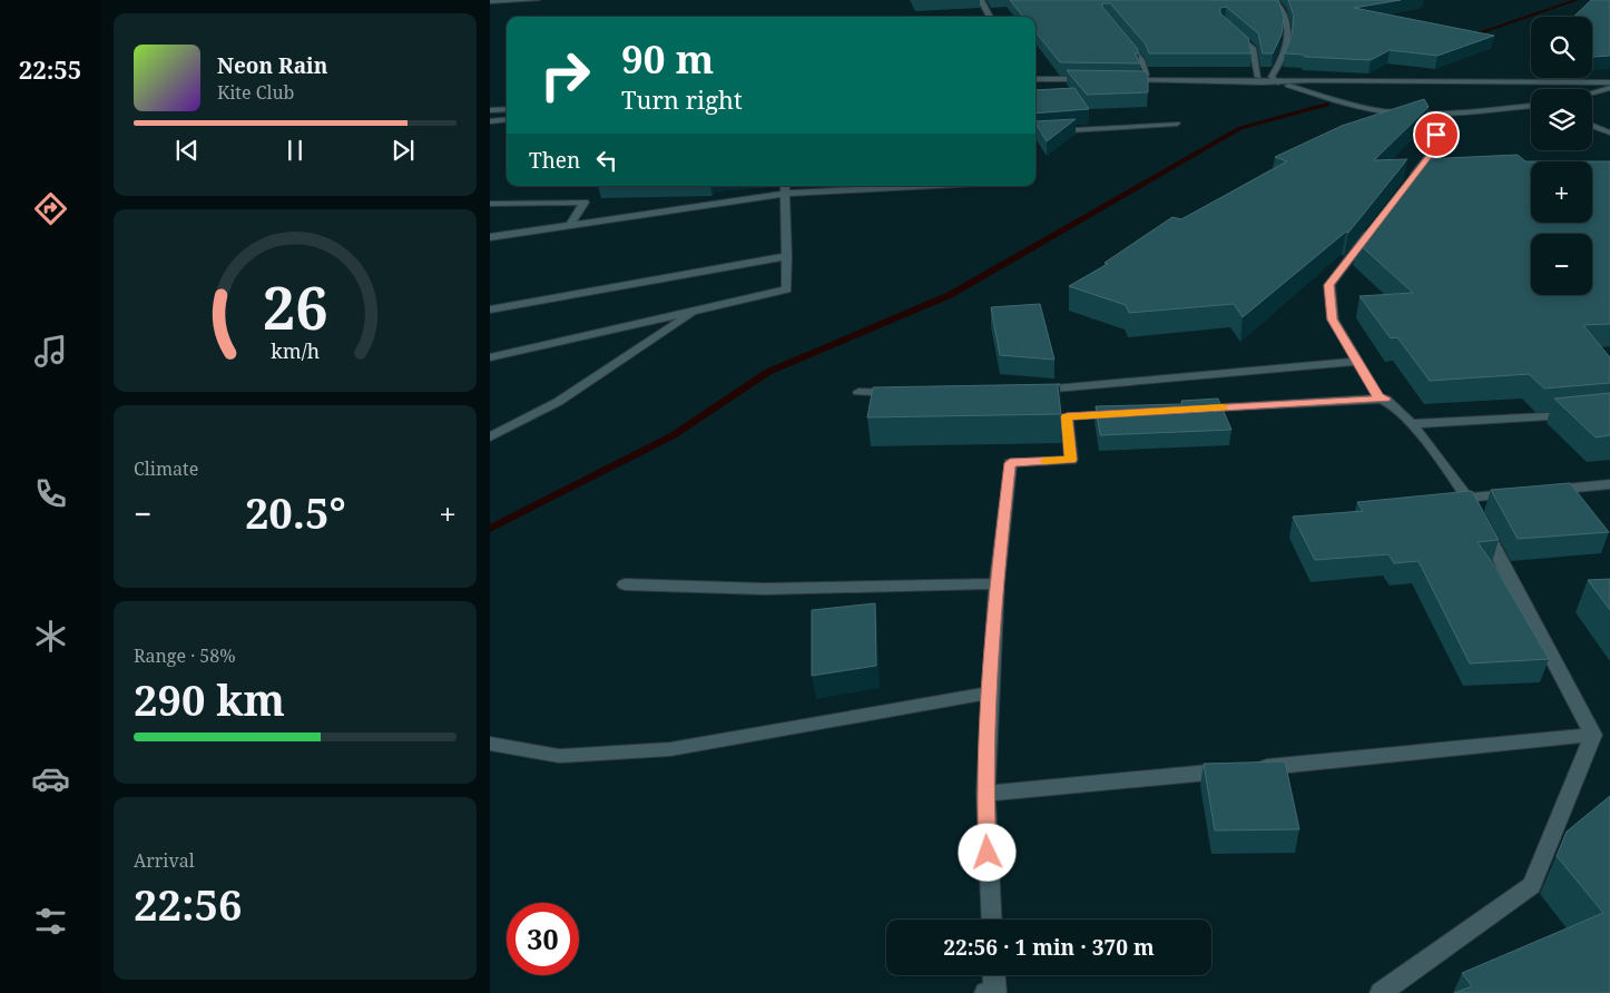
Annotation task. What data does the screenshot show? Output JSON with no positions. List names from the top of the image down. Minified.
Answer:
{"page":{"tabs":"22:55","map_buttons":["+","−"],"turn":["90 m","Turn right"],"song":["Neon Rain","Kite Club"],"then":"Then","tile":["Climate",["Range · 58%","290 km"],["Arrival","22:56"]],"heat":["−","20.5°","+"],"limit":"30","trip":"22:56 · 1 min · 370 m","gauge":["26","km/h"]}}
